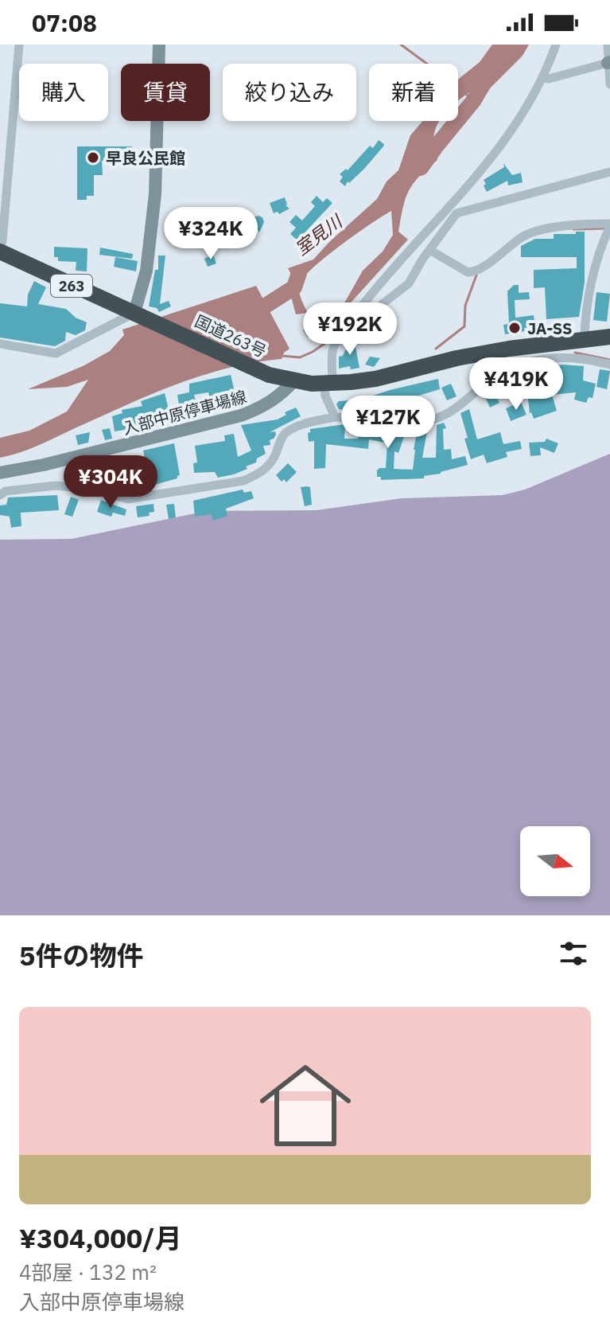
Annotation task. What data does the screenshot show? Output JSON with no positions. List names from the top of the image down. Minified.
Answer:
{"streets":{"highway":["263","国道263号"],"main road":["入部中原停車場線"]},"crossings":[["国道263号","入部中原停車場線"]],"water":["室見川"],"places":["早良公民館","JA-SS"],"north":"right","page":{"status":"07:08","chip":["購入","賃貸","絞り込み","新着"],"price":["¥324K","¥192K","¥419K","¥127K","¥304K"],"heading":"5件の物件","list":[{"name":"¥304,000/月","note":"4部屋 · 132 m² · 入部中原停車場線"}]}}
